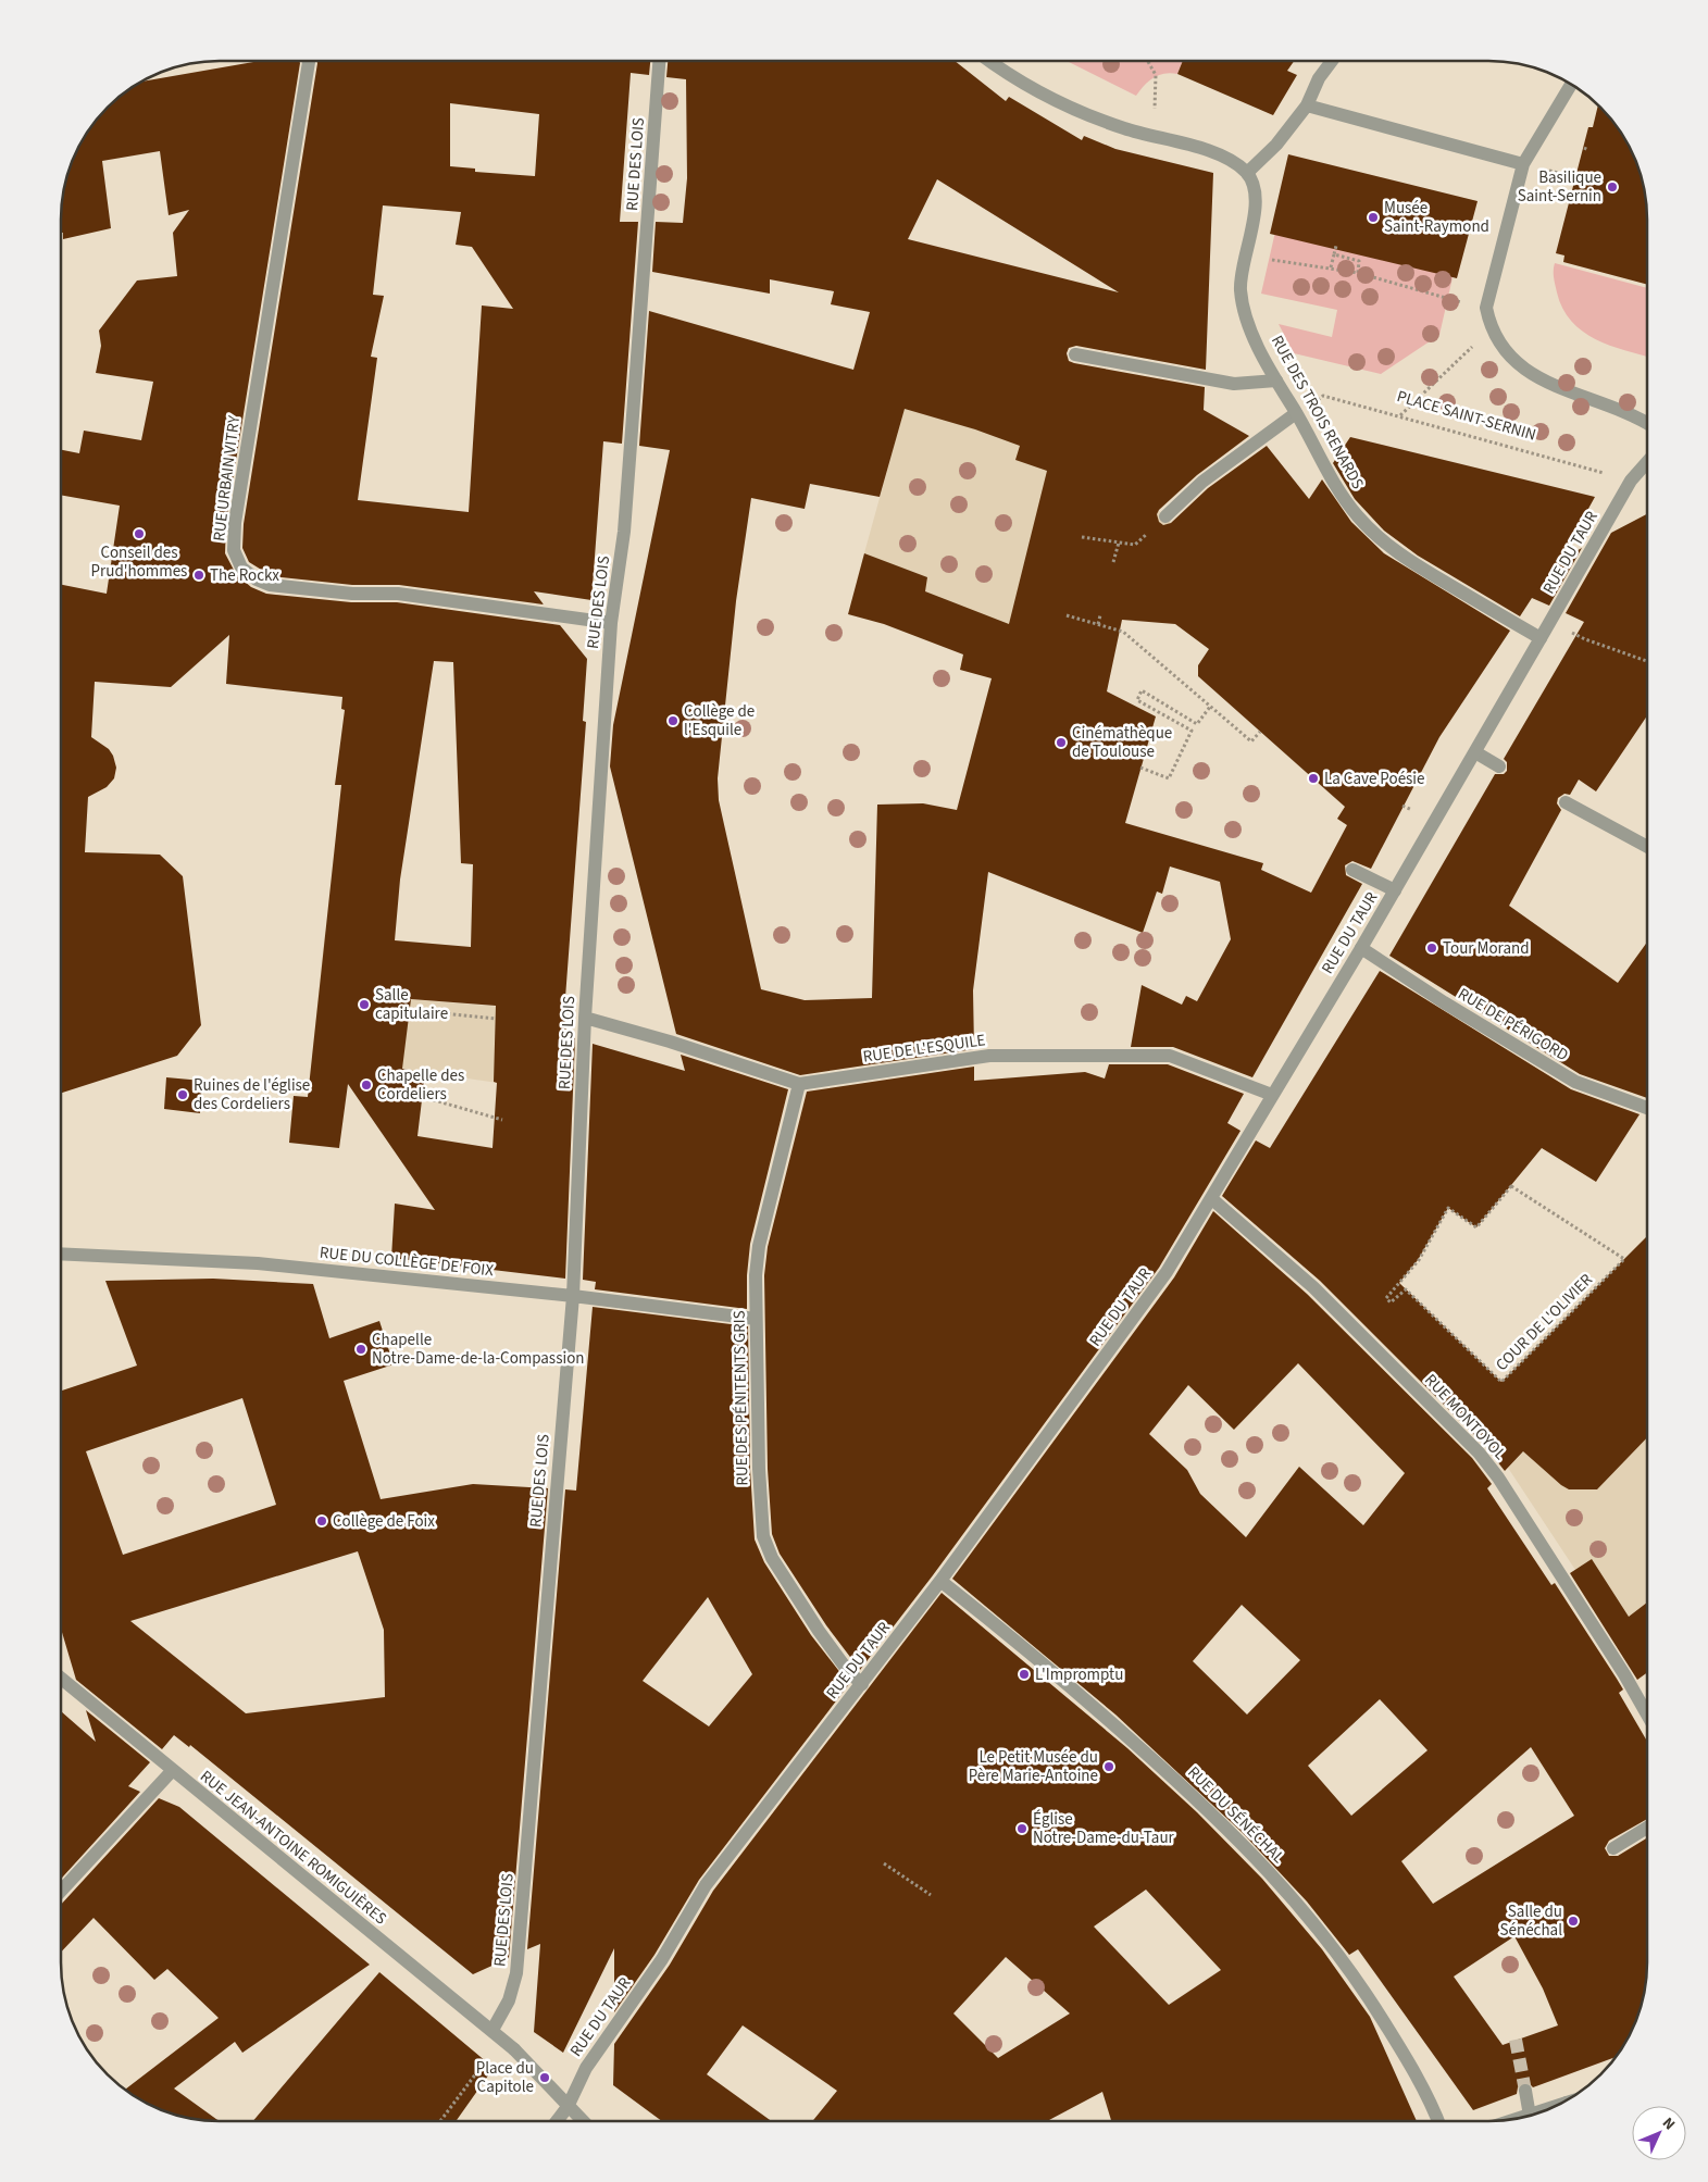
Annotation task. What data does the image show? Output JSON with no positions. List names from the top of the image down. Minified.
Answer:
{"streets":{"street":["RUE DES LOIS","RUE DES TROIS RENARDS","RUE URBAIN VITRY","RUE DU TAUR","RUE DE PÉRIGORD","RUE DE L'ESQUILE","RUE DU COLLÈGE DE FOIX","RUE DES PÉNITENTS GRIS","RUE MONTOYOL","RUE DU SÉNÉCHAL","RUE JEAN-ANTOINE ROMIGUIÈRES"],"path":["PLACE SAINT-SERNIN","COUR DE L'OLIVIER"]},"crossings":[["RUE DES LOIS","RUE URBAIN VITRY"],["RUE DES LOIS","RUE DE L'ESQUILE"],["RUE DES LOIS","RUE DU COLLÈGE DE FOIX"],["RUE DES LOIS","RUE JEAN-ANTOINE ROMIGUIÈRES"],["RUE DES TROIS RENARDS","PLACE SAINT-SERNIN"],["RUE DES TROIS RENARDS","RUE DU TAUR"],["PLACE SAINT-SERNIN","RUE DU TAUR"],["RUE DU TAUR","RUE DE PÉRIGORD"],["RUE DU TAUR","RUE DE L'ESQUILE"],["RUE DU TAUR","RUE DES PÉNITENTS GRIS"],["RUE DU TAUR","RUE MONTOYOL"],["RUE DU TAUR","RUE DU SÉNÉCHAL"],["RUE DU TAUR","RUE JEAN-ANTOINE ROMIGUIÈRES"],["RUE DE L'ESQUILE","RUE DES PÉNITENTS GRIS"],["RUE DU COLLÈGE DE FOIX","RUE DES PÉNITENTS GRIS"]],"places":["Basilique Saint-Sernin","Musée Saint-Raymond","Conseil des Prud'hommes","The Rockx","Collège de l'Esquile","Cinémathèque de Toulouse","La Cave Poésie","Tour Morand","Salle capitulaire","Chapelle des Cordeliers","Ruines de l'église des Cordeliers","Chapelle Notre-Dame-de-la-Compassion","Collège de Foix","L'Impromptu","Le Petit Musée du Père Marie-Antoine","Église Notre-Dame-du-Taur","Salle du Sénéchal","Place du Capitole"],"north":"top right"}
